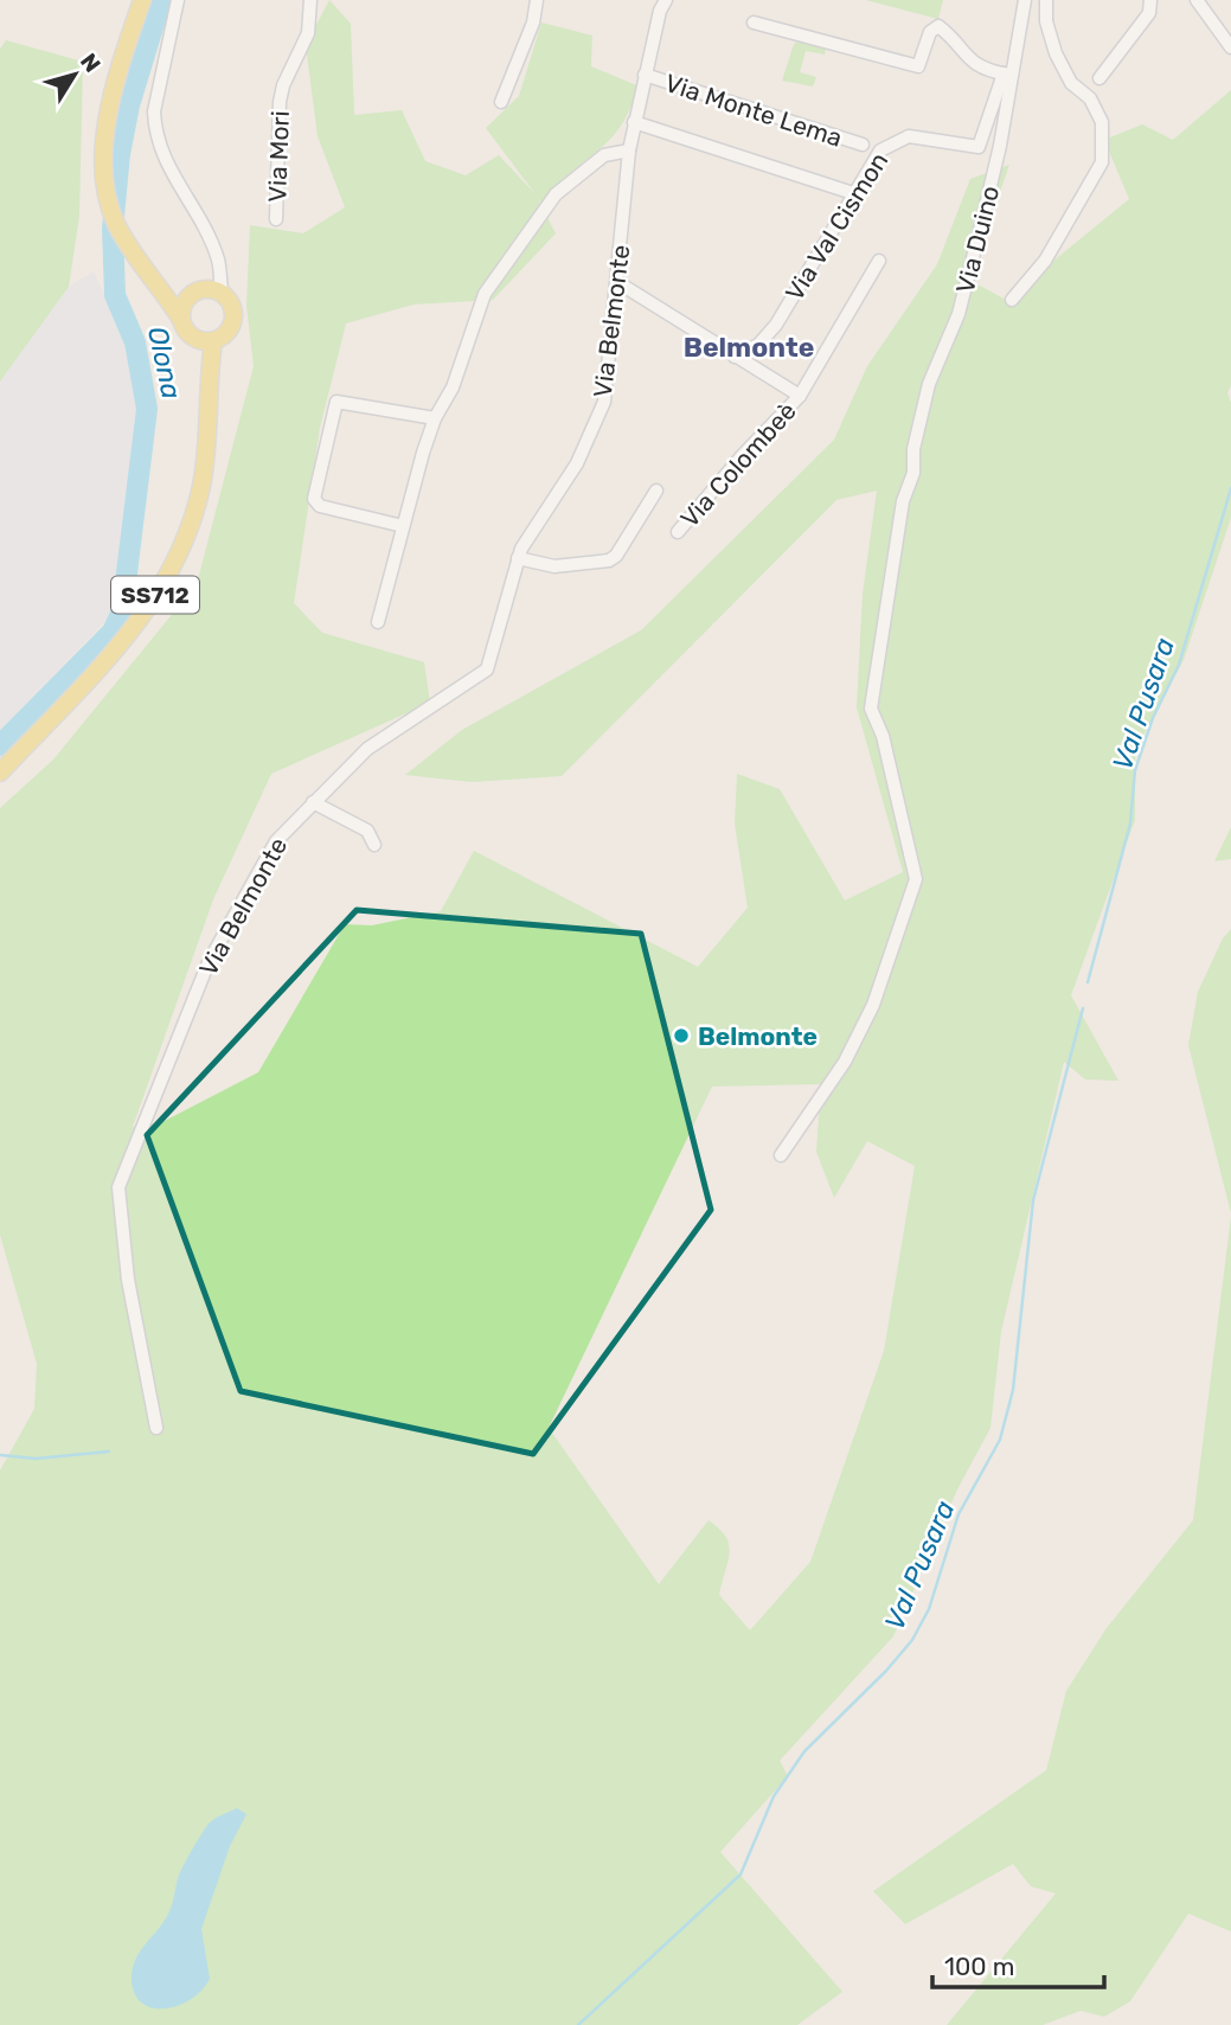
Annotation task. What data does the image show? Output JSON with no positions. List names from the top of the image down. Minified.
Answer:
{"streets":{"main road":["SS712"],"street":["Via Monte Lema","Via Mori","Via Val Cismon","Via Duino","Via Belmonte","Via Colombeè"]},"crossings":[["Via Monte Lema","Via Belmonte"],["Via Val Cismon","Via Duino"],["Via Val Cismon","Via Colombeè"],["Via Belmonte","Via Colombeè"]],"districts":["Belmonte"],"water":["Olona","Val Pusara"],"places":["Belmonte"],"scale_bar":"100 m","north":"top right"}
